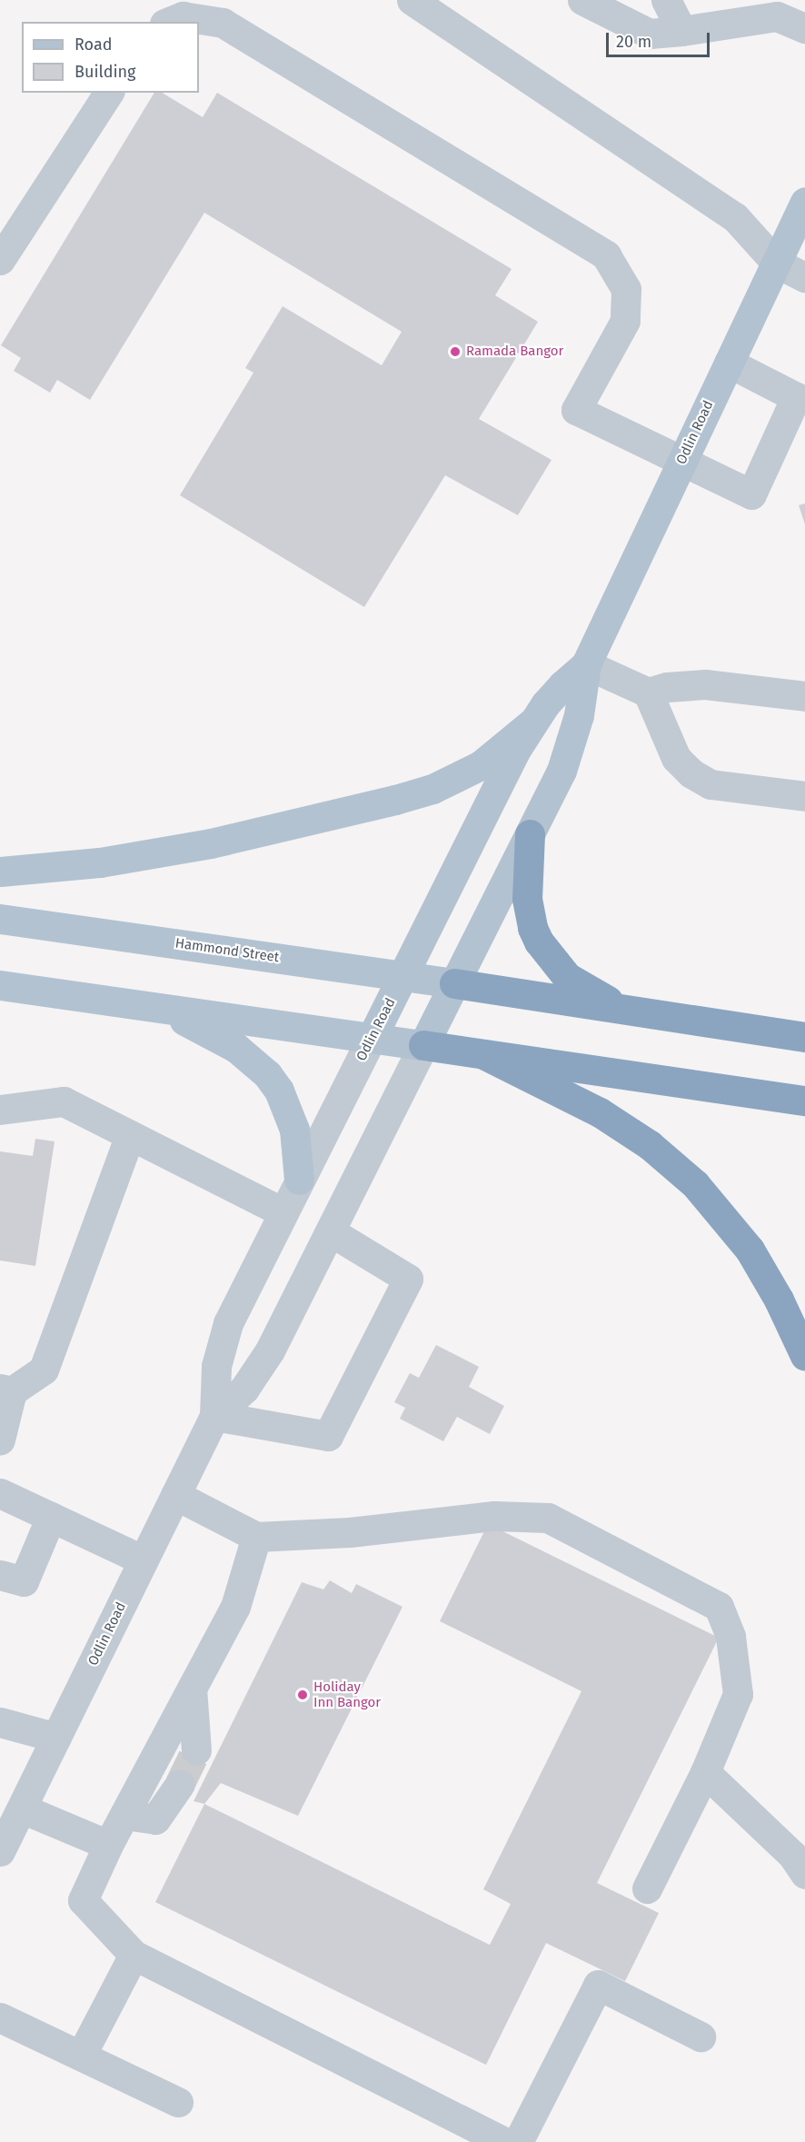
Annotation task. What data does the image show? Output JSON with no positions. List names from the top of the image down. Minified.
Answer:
{"streets":{"main road":["Odlin Road","Hammond Street"]},"crossings":[["Odlin Road","Hammond Street"]],"places":["Ramada Bangor","Holiday Inn Bangor"],"legend":["Road","Building"],"scale_bar":"20 m"}
